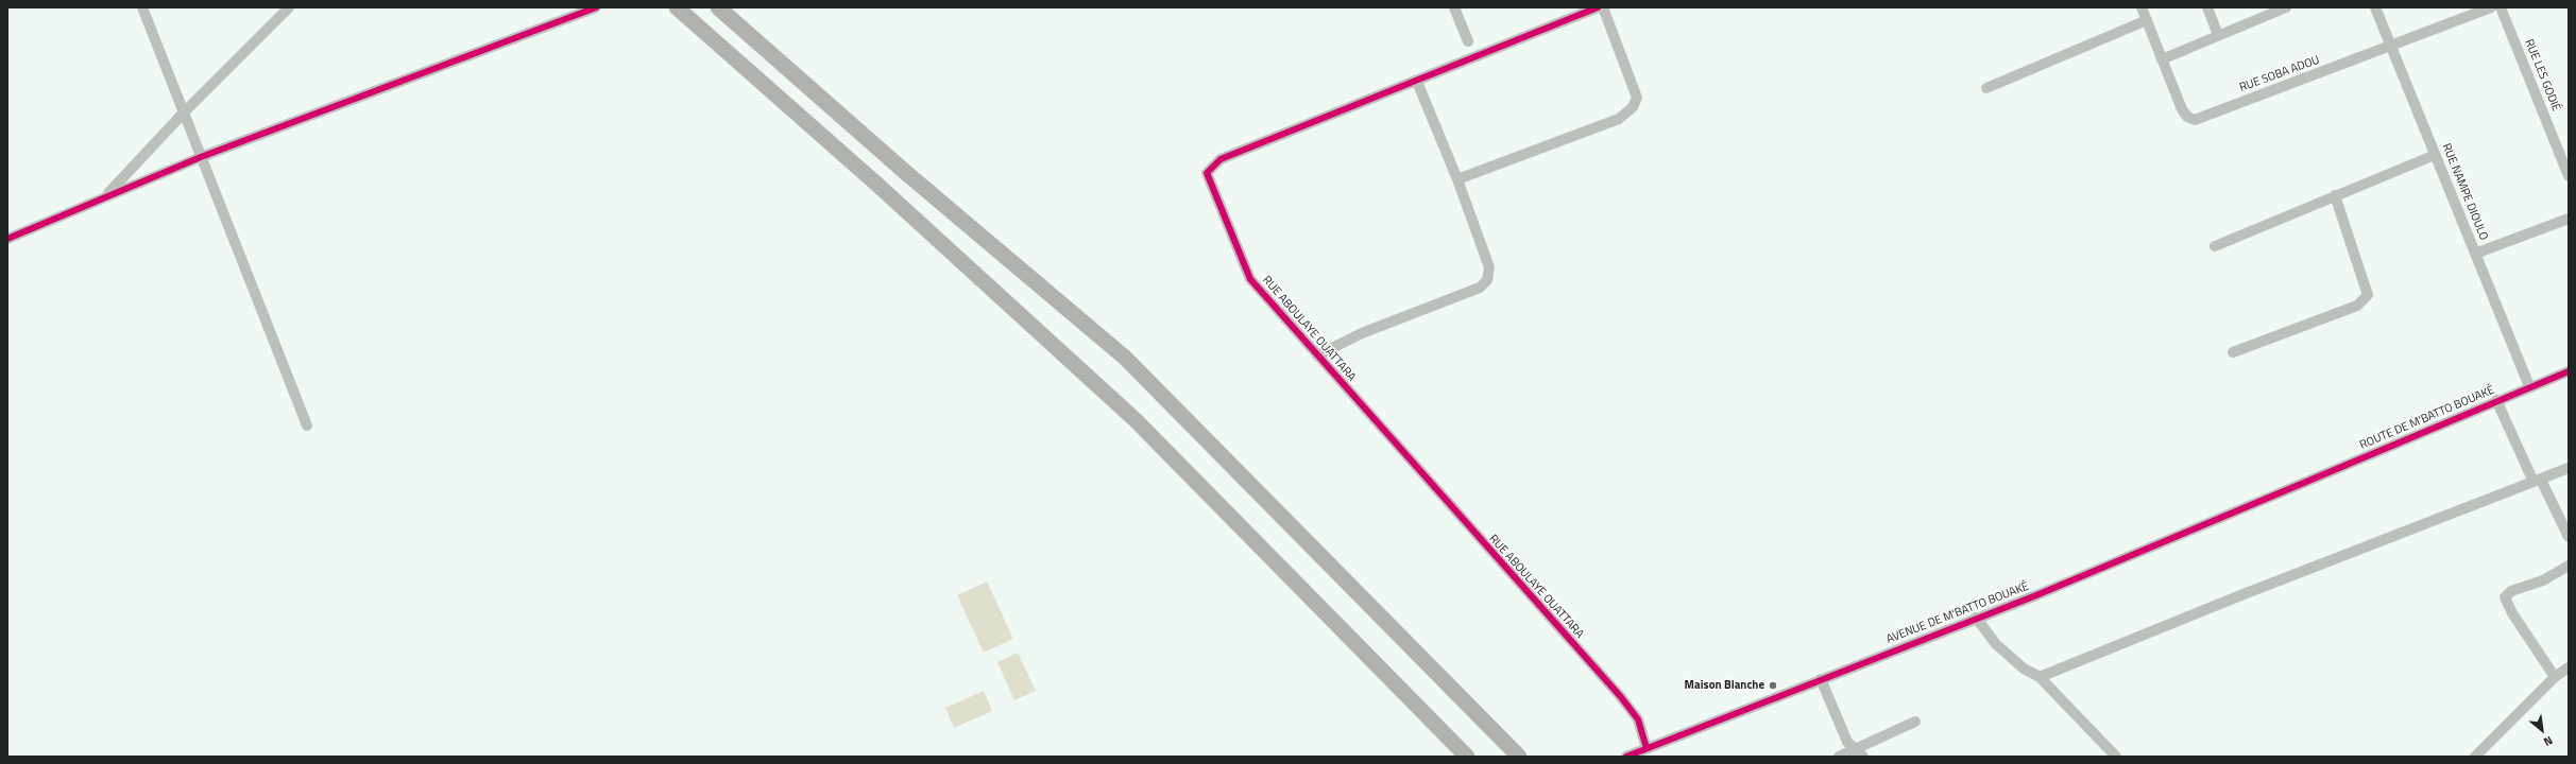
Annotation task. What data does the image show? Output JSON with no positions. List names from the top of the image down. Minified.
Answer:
{"streets":{"street":["RUE SOBA ADOU","RUE LES GODIÉ","RUE NAMPE DIOULO","RUE ABOULAYE OUATTARA","ROUTE DE M'BATTO BOUAKÉ","AVENUE DE M'BATTO BOUAKÉ"]},"crossings":[["RUE SOBA ADOU","RUE NAMPE DIOULO"],["RUE NAMPE DIOULO","ROUTE DE M'BATTO BOUAKÉ"],["RUE ABOULAYE OUATTARA","AVENUE DE M'BATTO BOUAKÉ"],["ROUTE DE M'BATTO BOUAKÉ","AVENUE DE M'BATTO BOUAKÉ"]],"places":["Maison Blanche"],"north":"bottom right"}
